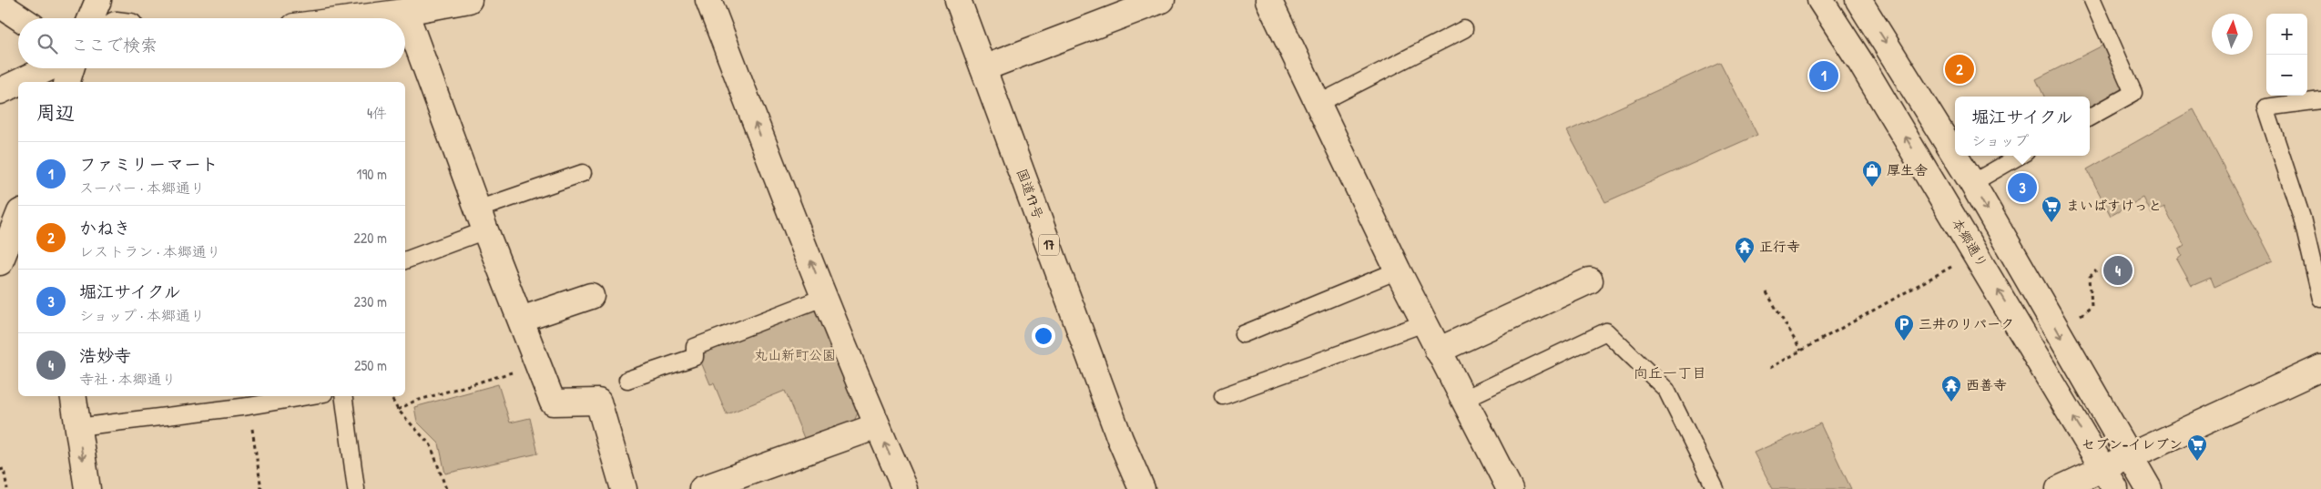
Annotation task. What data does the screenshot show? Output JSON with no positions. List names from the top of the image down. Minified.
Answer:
{"streets":{"main road":["国道17号","本郷通り","17"]},"districts":["向丘一丁目"],"parks":["丸山新町公園"],"places":{"shop":["厚生舎"],"supermarket":["まいばすけっと","セブン-イレブン"],"temple":["正行寺","西善寺"],"parking":["三井のリパーク"]},"north":"top","page":{"map_buttons":["+","−"],"search":"ここで検索","pins":["2","1","3","4"],"heading":["周辺","4件"],"popup":["堀江サイクル","ショップ"],"list":[{"mark":"1","name":"ファミリーマート","note":"スーパー · 本郷通り","value":"190 m"},{"mark":"2","name":"かねき","note":"レストラン · 本郷通り","value":"220 m"},{"mark":"3","name":"堀江サイクル","note":"ショップ · 本郷通り","value":"230 m"},{"mark":"4","name":"浩妙寺","note":"寺社 · 本郷通り","value":"250 m"}]}}
